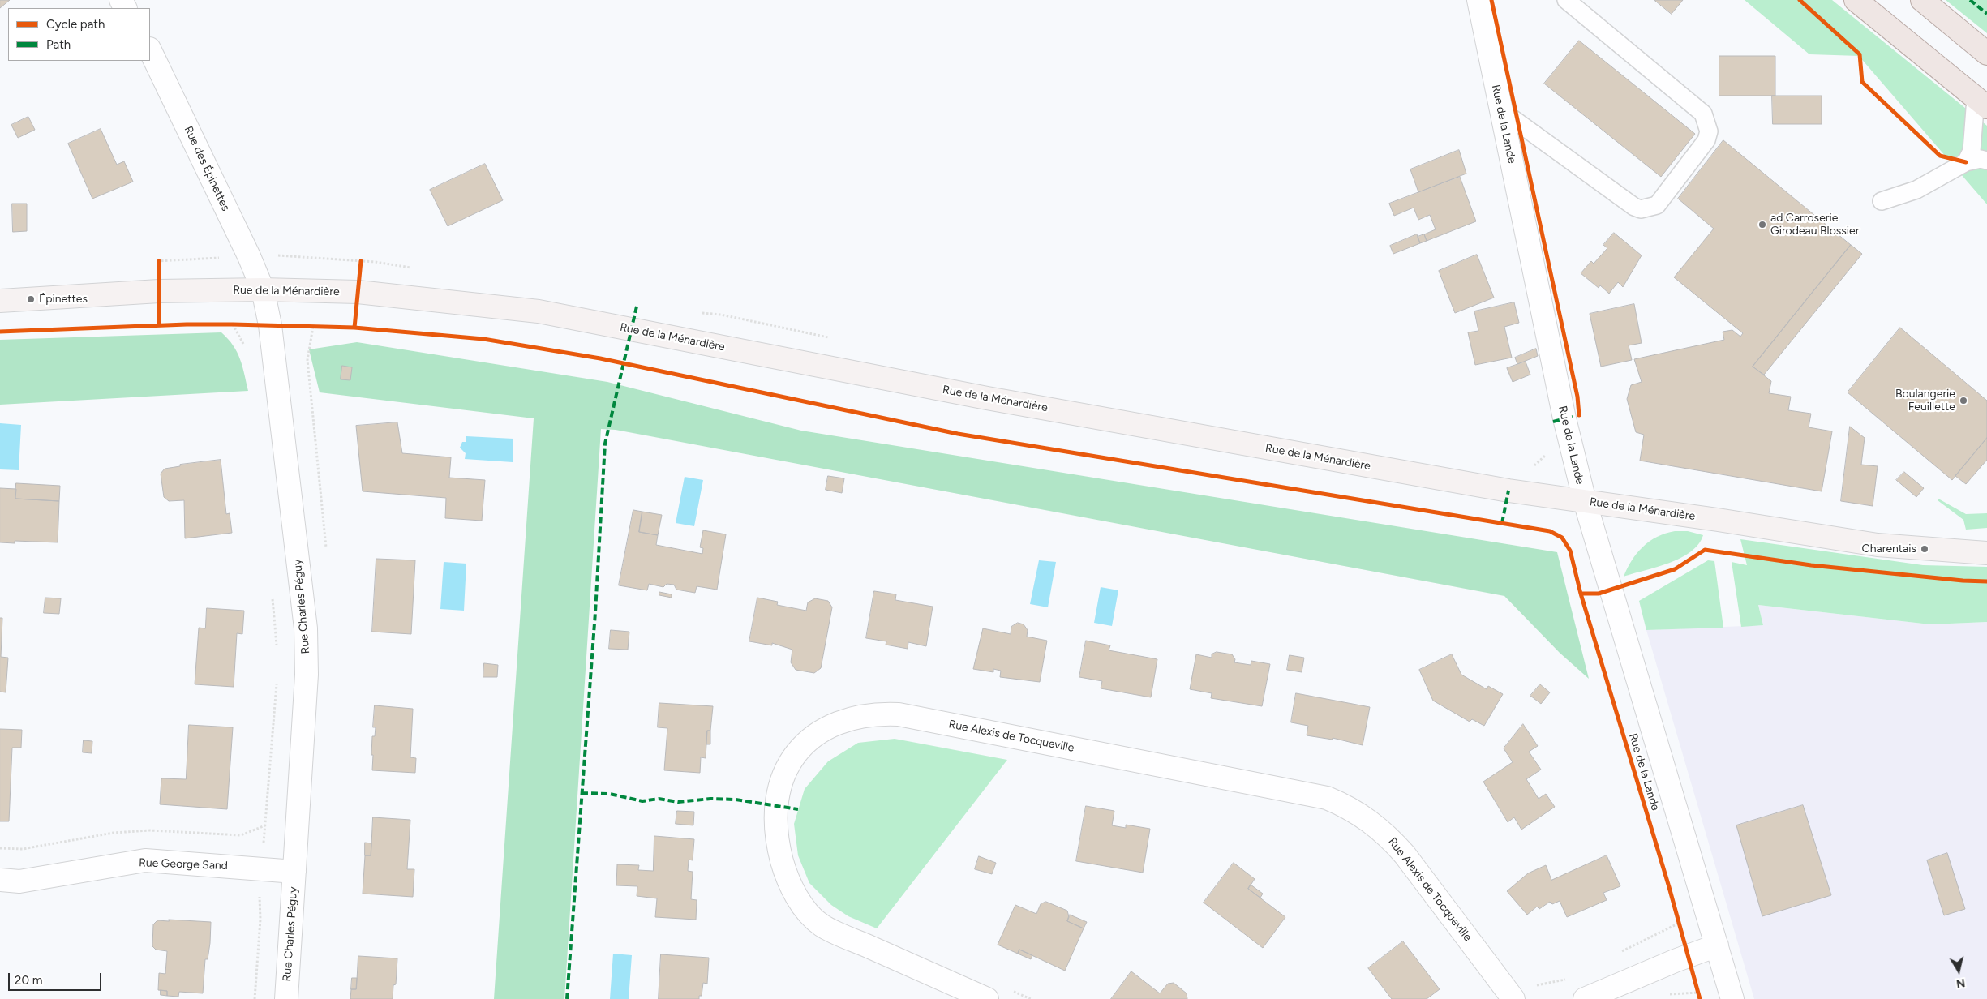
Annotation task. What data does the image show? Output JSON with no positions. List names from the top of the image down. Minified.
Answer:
{"streets":{"main road":["Rue de la Ménardière"],"street":["Rue de la Lande","Rue des Épinettes","Rue Charles Péguy","Rue Alexis de Tocqueville","Rue George Sand"]},"crossings":[["Rue de la Lande","Rue de la Ménardière"],["Rue des Épinettes","Rue de la Ménardière"],["Rue des Épinettes","Rue Charles Péguy"],["Rue de la Ménardière","Rue Charles Péguy"],["Rue Charles Péguy","Rue George Sand"]],"places":["ad Carroserie Girodeau Blossier","Épinettes","Boulangerie Feuillette","Charentais"],"legend":["Cycle path","Path"],"scale_bar":"20 m","north":"bottom"}
